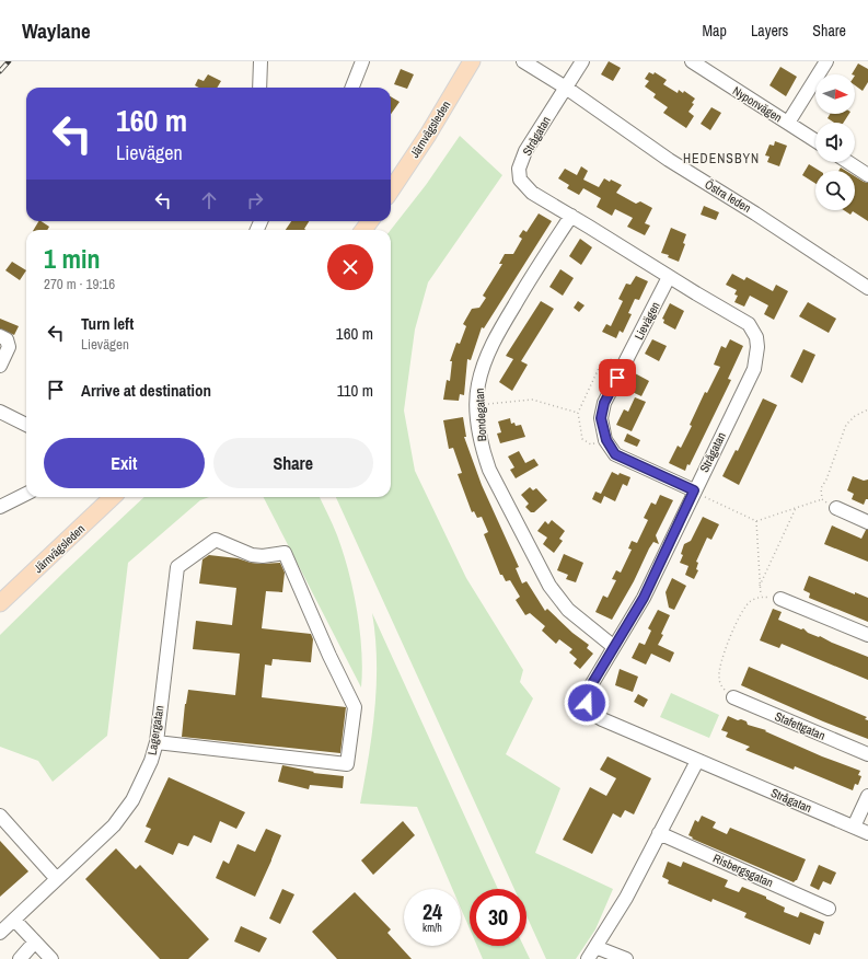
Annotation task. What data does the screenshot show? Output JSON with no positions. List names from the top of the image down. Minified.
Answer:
{"streets":{"main road":["Järnvägsleden"],"street":["Nyponvägen","Strågatan","Östra leden","Lievägen","Bondegatan","Stafettgatan","Lagergatan","Risbergsgatan"]},"crossings":[["Strågatan","Östra leden"],["Strågatan","Lievägen"],["Strågatan","Bondegatan"]],"districts":["HEDENSBYN"],"north":"right","page":{"header":"Waylane","nav":["Map","Layers","Share"],"turn":["160 m","Lievägen"],"heading":["1 min","270 m · 19:16"],"list":[{"name":"Turn left","note":"Lievägen","value":"160 m"},{"name":"Arrive at destination","value":"110 m"}],"buttons":["Exit","Share"],"speed":"24 km/h","limit":"30"}}
